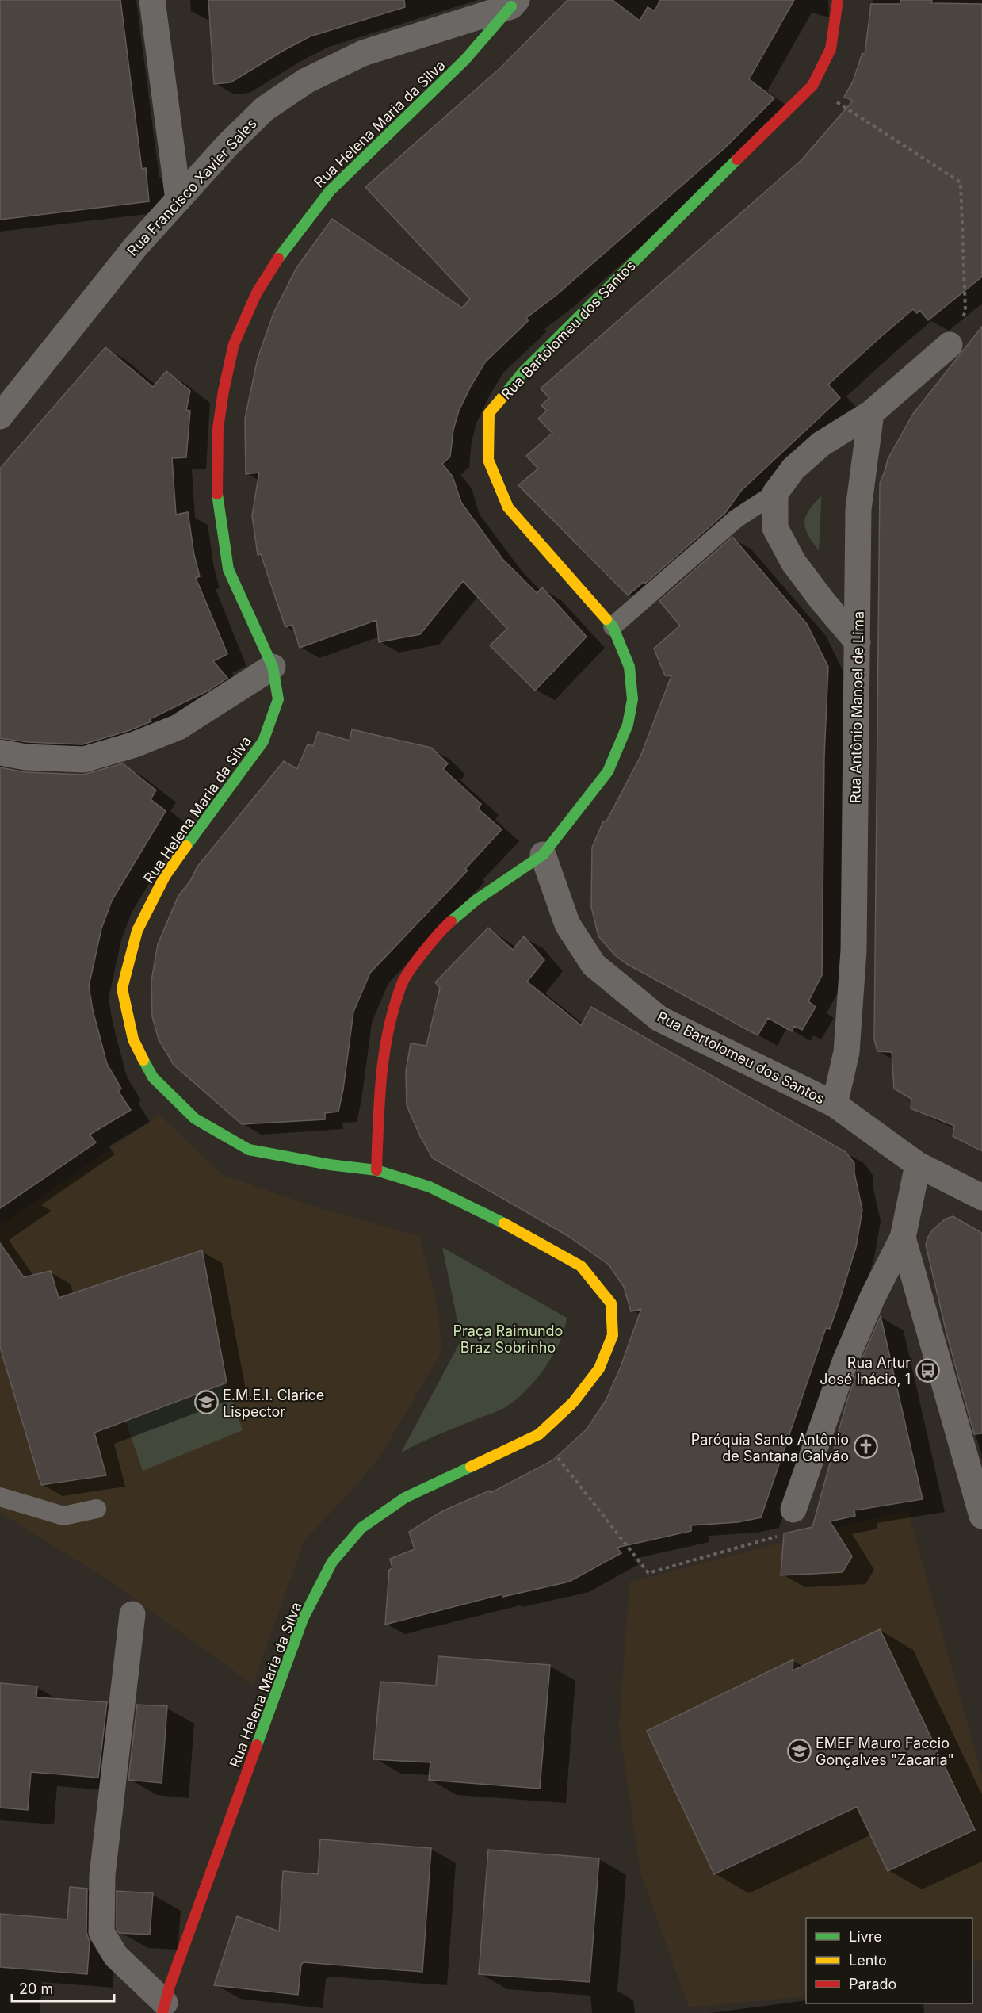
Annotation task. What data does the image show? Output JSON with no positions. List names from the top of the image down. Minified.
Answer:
{"streets":{"street":["Rua Helena Maria da Silva","Rua Francisco Xavier Sales","Rua Bartolomeu dos Santos","Rua Antônio Manoel de Lima"]},"crossings":[["Rua Helena Maria da Silva","Rua Francisco Xavier Sales"],["Rua Bartolomeu dos Santos","Rua Antônio Manoel de Lima"]],"parks":["Praça Raimundo Braz Sobrinho"],"places":{"bus stop":["Rua Artur José Inácio, 1"],"school or university":["E.M.E.I. Clarice Lispector","EMEF Mauro Faccio Gonçalves \"Zacaria\""],"church":["Paróquia Santo Antônio de Santana Galvão"]},"legend":["Livre","Lento","Parado"],"scale_bar":"20 m"}
